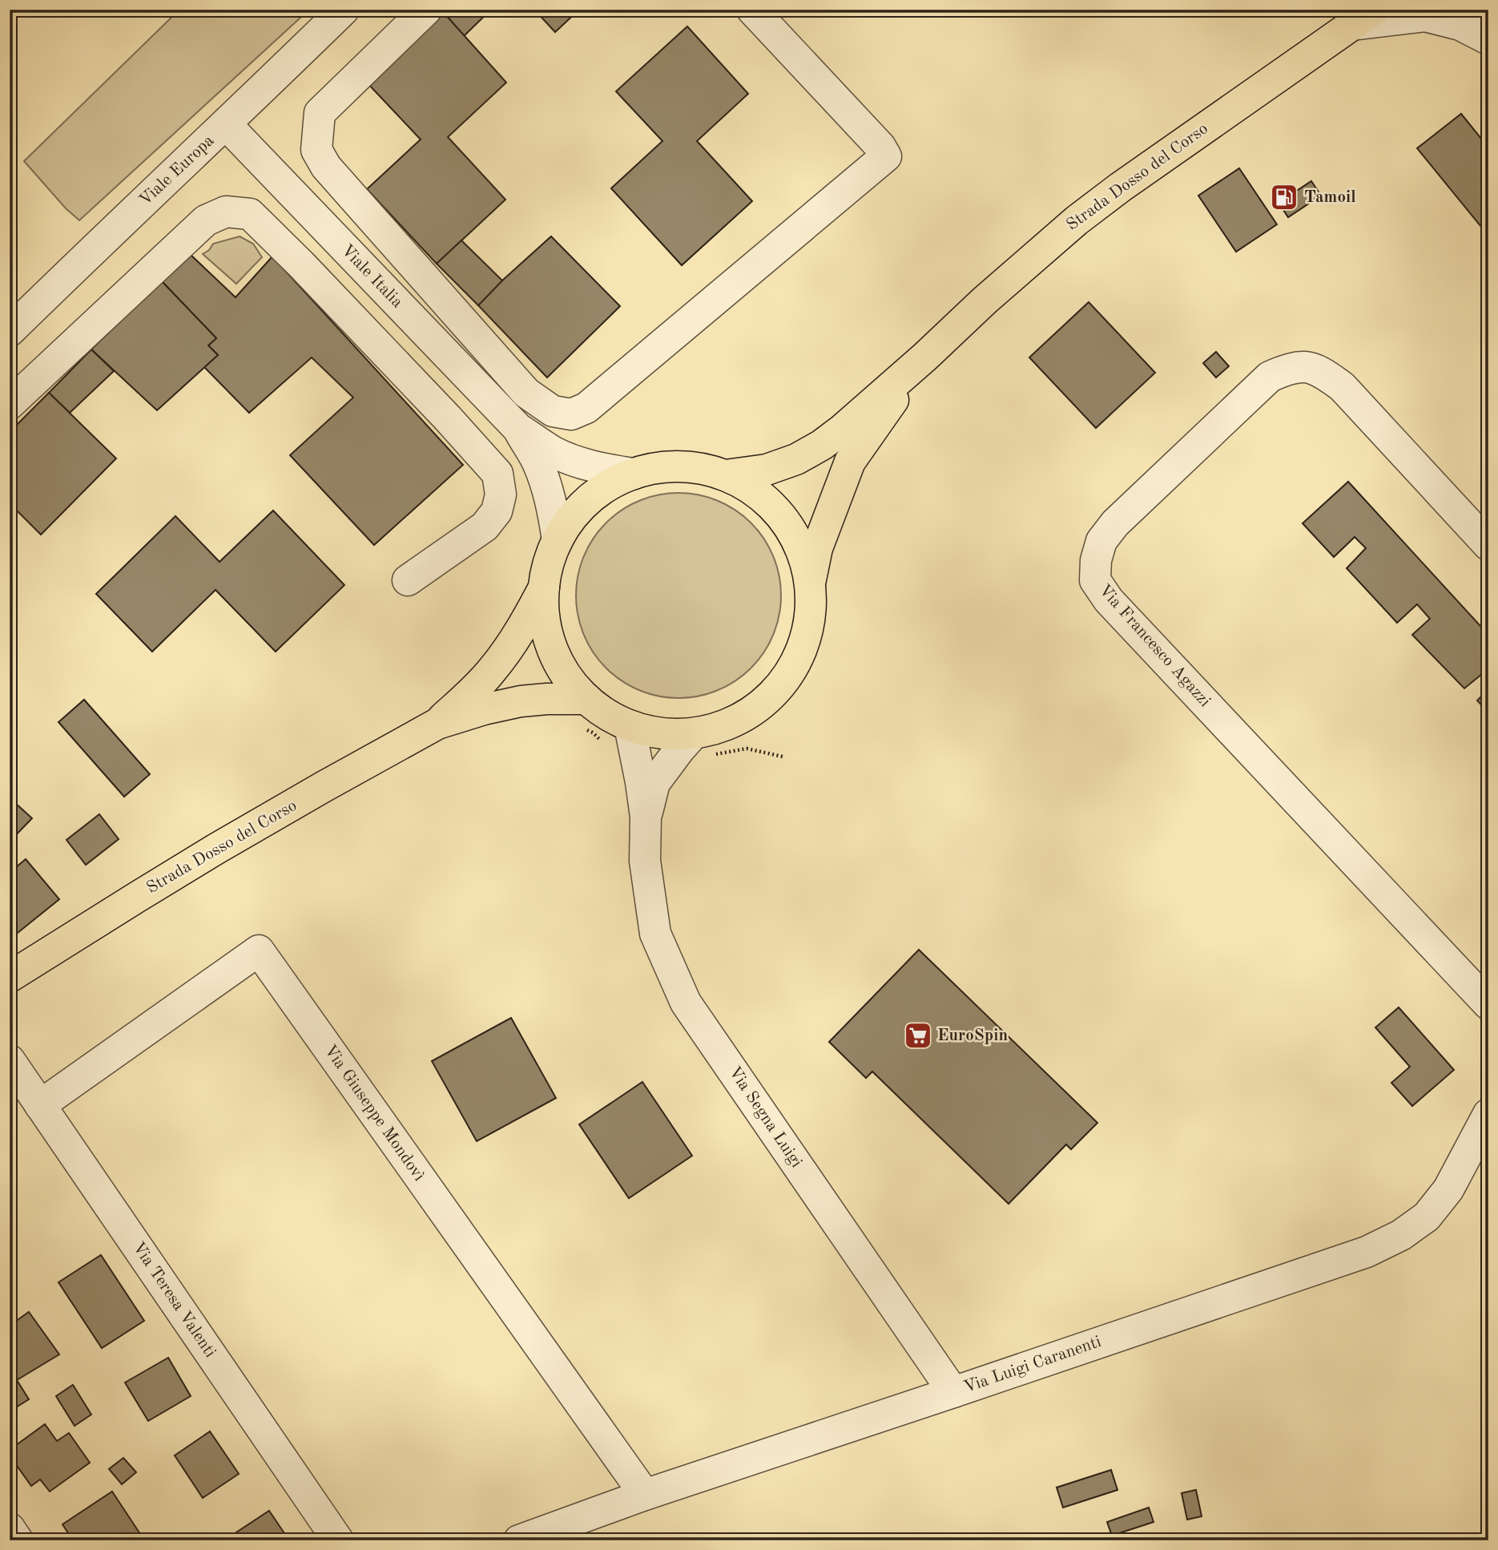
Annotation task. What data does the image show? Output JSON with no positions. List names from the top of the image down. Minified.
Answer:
{"streets":{"main road":["Strada Dosso del Corso"],"street":["Viale Europa","Viale Italia","Via Francesco Agazzi","Via Giuseppe Mondovì","Via Segna Luigi","Via Teresa Valenti","Via Luigi Caranenti"]},"crossings":[["Viale Europa","Viale Italia"],["Via Giuseppe Mondovì","Via Teresa Valenti"],["Via Giuseppe Mondovì","Via Luigi Caranenti"],["Via Segna Luigi","Via Luigi Caranenti"]],"places":{"fuel station":["Tamoil"],"supermarket":["EuroSpin"]}}
